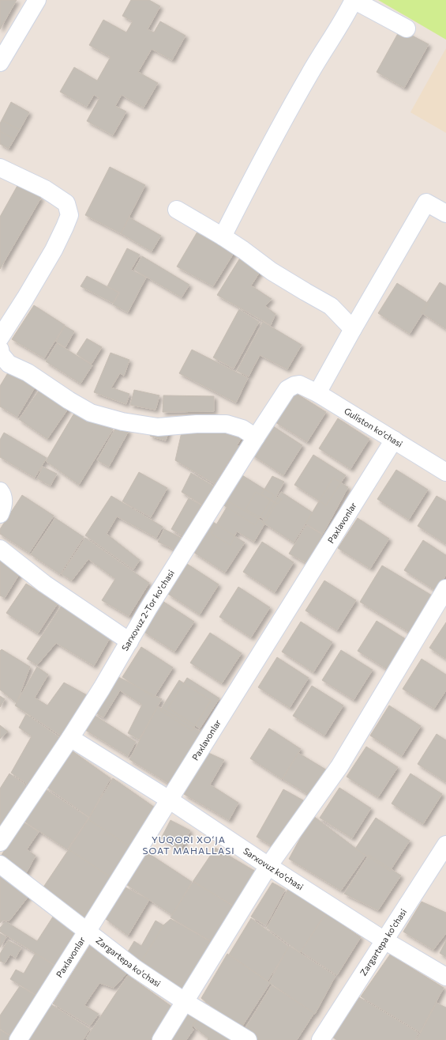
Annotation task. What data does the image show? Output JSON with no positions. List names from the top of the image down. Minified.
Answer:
{"streets":{"street":["Guliston ko'chasi","Paxlavonlar","Sarxovuz 2-Tor ko'chasi","Sarxovuz ko'chasi","Zargartepa ko'chasi"]},"crossings":[["Guliston ko'chasi","Paxlavonlar"],["Guliston ko'chasi","Sarxovuz 2-Tor ko'chasi"],["Paxlavonlar","Sarxovuz ko'chasi"],["Paxlavonlar","Zargartepa ko'chasi"],["Sarxovuz 2-Tor ko'chasi","Sarxovuz ko'chasi"],["Sarxovuz ko'chasi","Zargartepa ko'chasi"]],"districts":["YUQORI XO‘JA SOAT MAHALLASI"]}
